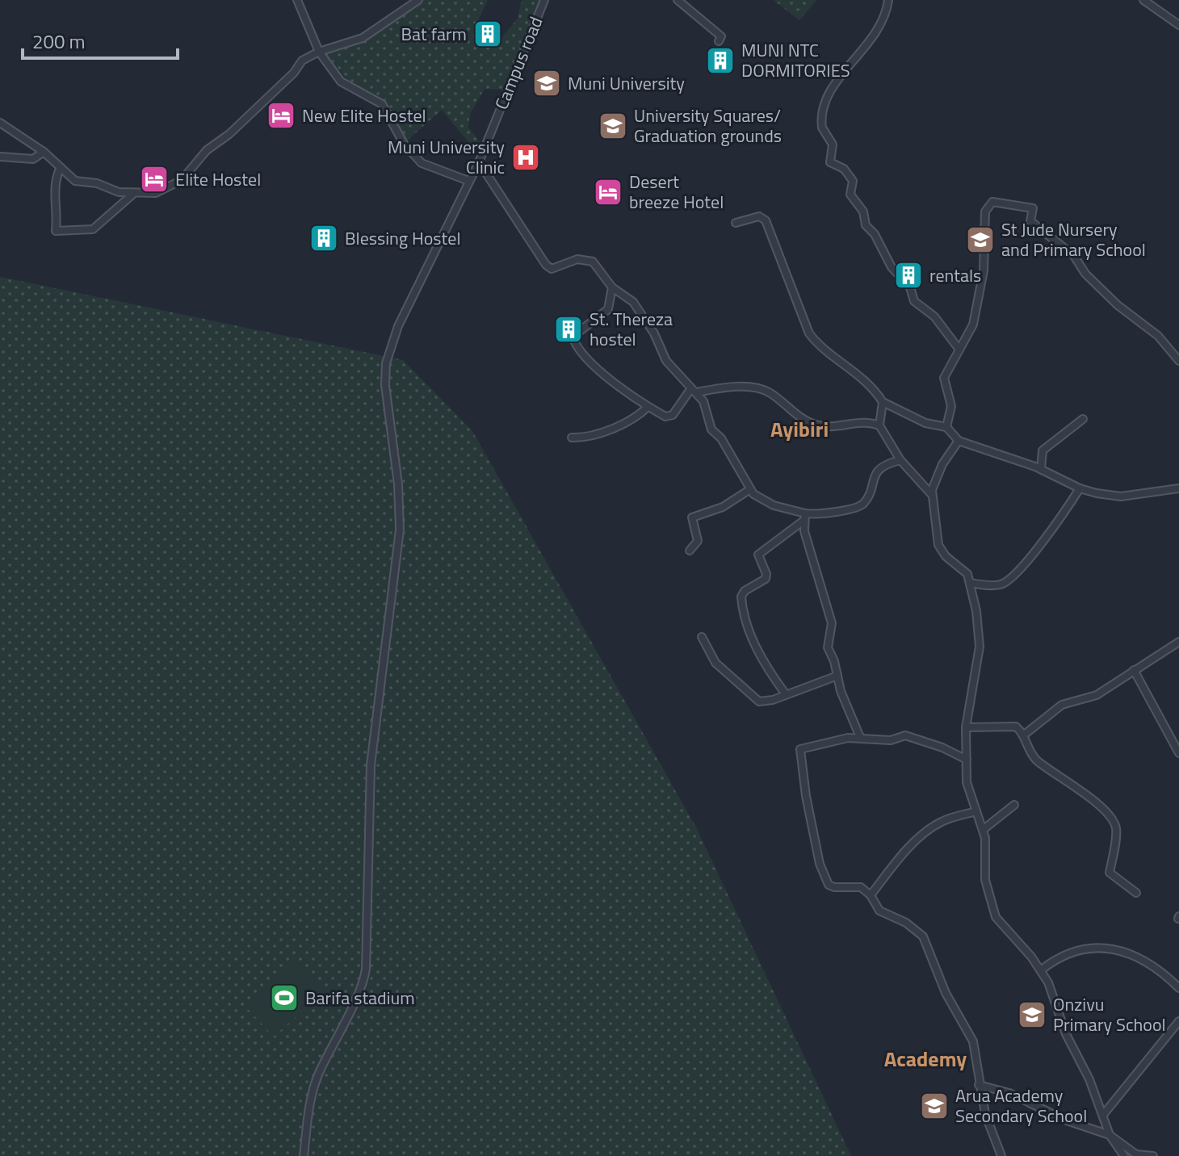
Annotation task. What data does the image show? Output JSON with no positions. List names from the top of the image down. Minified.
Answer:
{"streets":{"street":["Campus road"]},"districts":["Ayibiri","Academy"],"places":{"building":["Bat farm","MUNI NTC DORMITORIES","Blessing Hostel","rentals","St. Thereza hostel"],"school or university":["Muni University","University Squares/ Graduation grounds","St Jude Nursery and Primary School","Onzivu Primary School","Arua Academy Secondary School"],"hotel":["New Elite Hostel","Elite Hostel","Desert breeze Hotel"],"hospital":["Muni University Clinic"],"sports":["Barifa stadium"]},"scale_bar":"200 m"}
